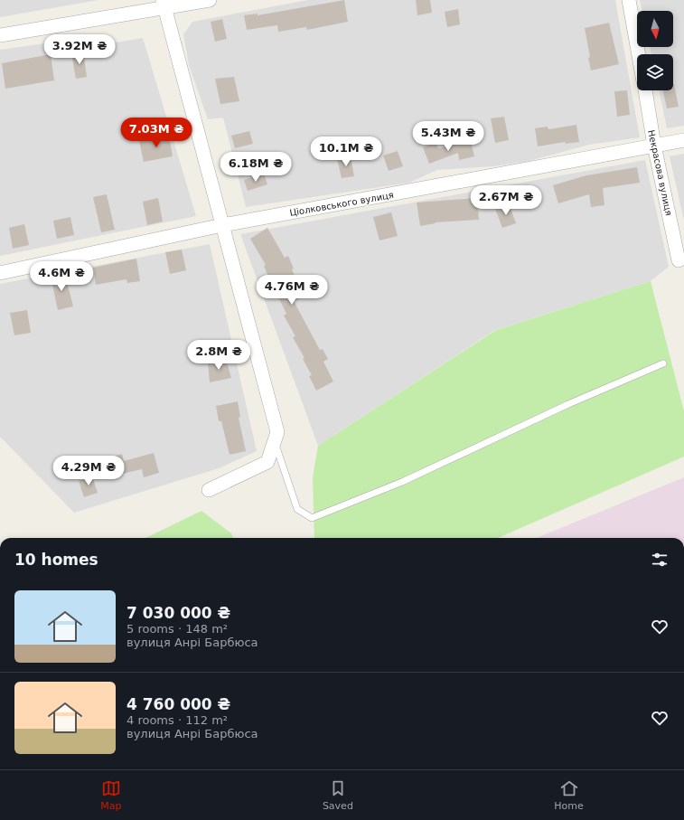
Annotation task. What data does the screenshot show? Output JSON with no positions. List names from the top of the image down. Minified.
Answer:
{"streets":{"street":["Некрасова вулиця","Ціолковського вулиця"]},"crossings":[["Некрасова вулиця","Ціолковського вулиця"]],"north":"bottom","page":{"price":["3.92M ₴","7.03M ₴","5.43M ₴","10.1M ₴","6.18M ₴","2.67M ₴","4.6M ₴","4.76M ₴","2.8M ₴","4.29M ₴"],"heading":"10 homes","list":[{"name":"7 030 000 ₴","note":"5 rooms · 148 m² · вулиця Анрі Барбюса"},{"name":"4 760 000 ₴","note":"4 rooms · 112 m² · вулиця Анрі Барбюса"}],"tabs":["Map","Saved","Home"]}}
